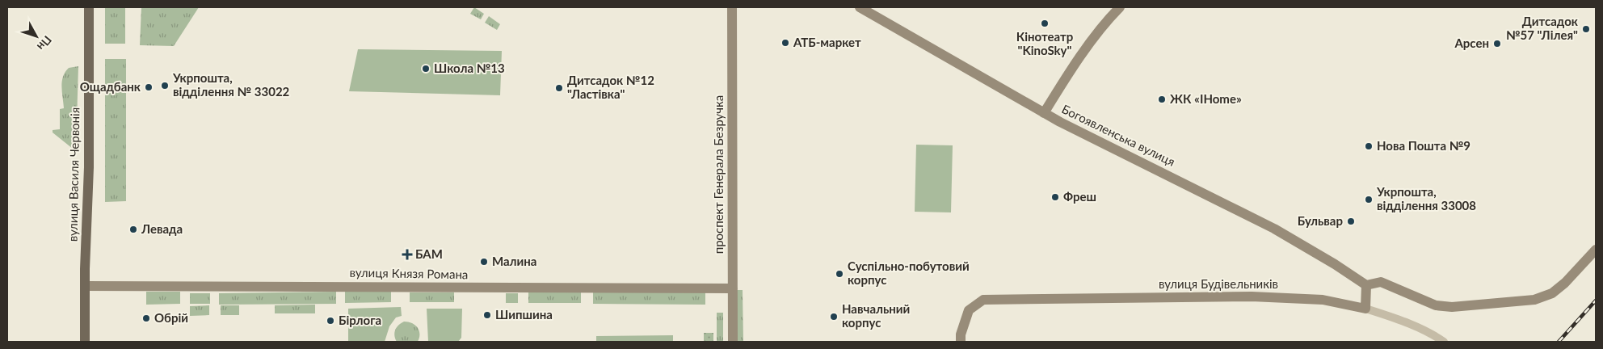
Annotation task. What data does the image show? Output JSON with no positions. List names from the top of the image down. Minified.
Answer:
{"streets":{"main road":["вулиця Василя Червонія"],"street":["Богоявленська вулиця","проспект Генерала Безручка","вулиця Князя Романа","вулиця Будівельників"]},"crossings":[["вулиця Василя Червонія","вулиця Князя Романа"],["проспект Генерала Безручка","вулиця Князя Романа"]],"places":{"other":["Кінотеатр \"KinoSky\"","Дитсадок №57 \"Лілея\"","АТБ-маркет","Арсен","Школа №13","Укрпошта, відділення № 33022","Ощадбанк","Дитсадок №12 \"Ластівка\"","ЖК «IHome»","Нова Пошта №9","Фреш","Укрпошта, відділення 33008","Бульвар","Левада","Малина","Суспільно-побутовий корпус","Шипшина","Навчальний корпус","Обрій","Бірлога"],"health":["БАМ"]},"north":"bottom right"}
